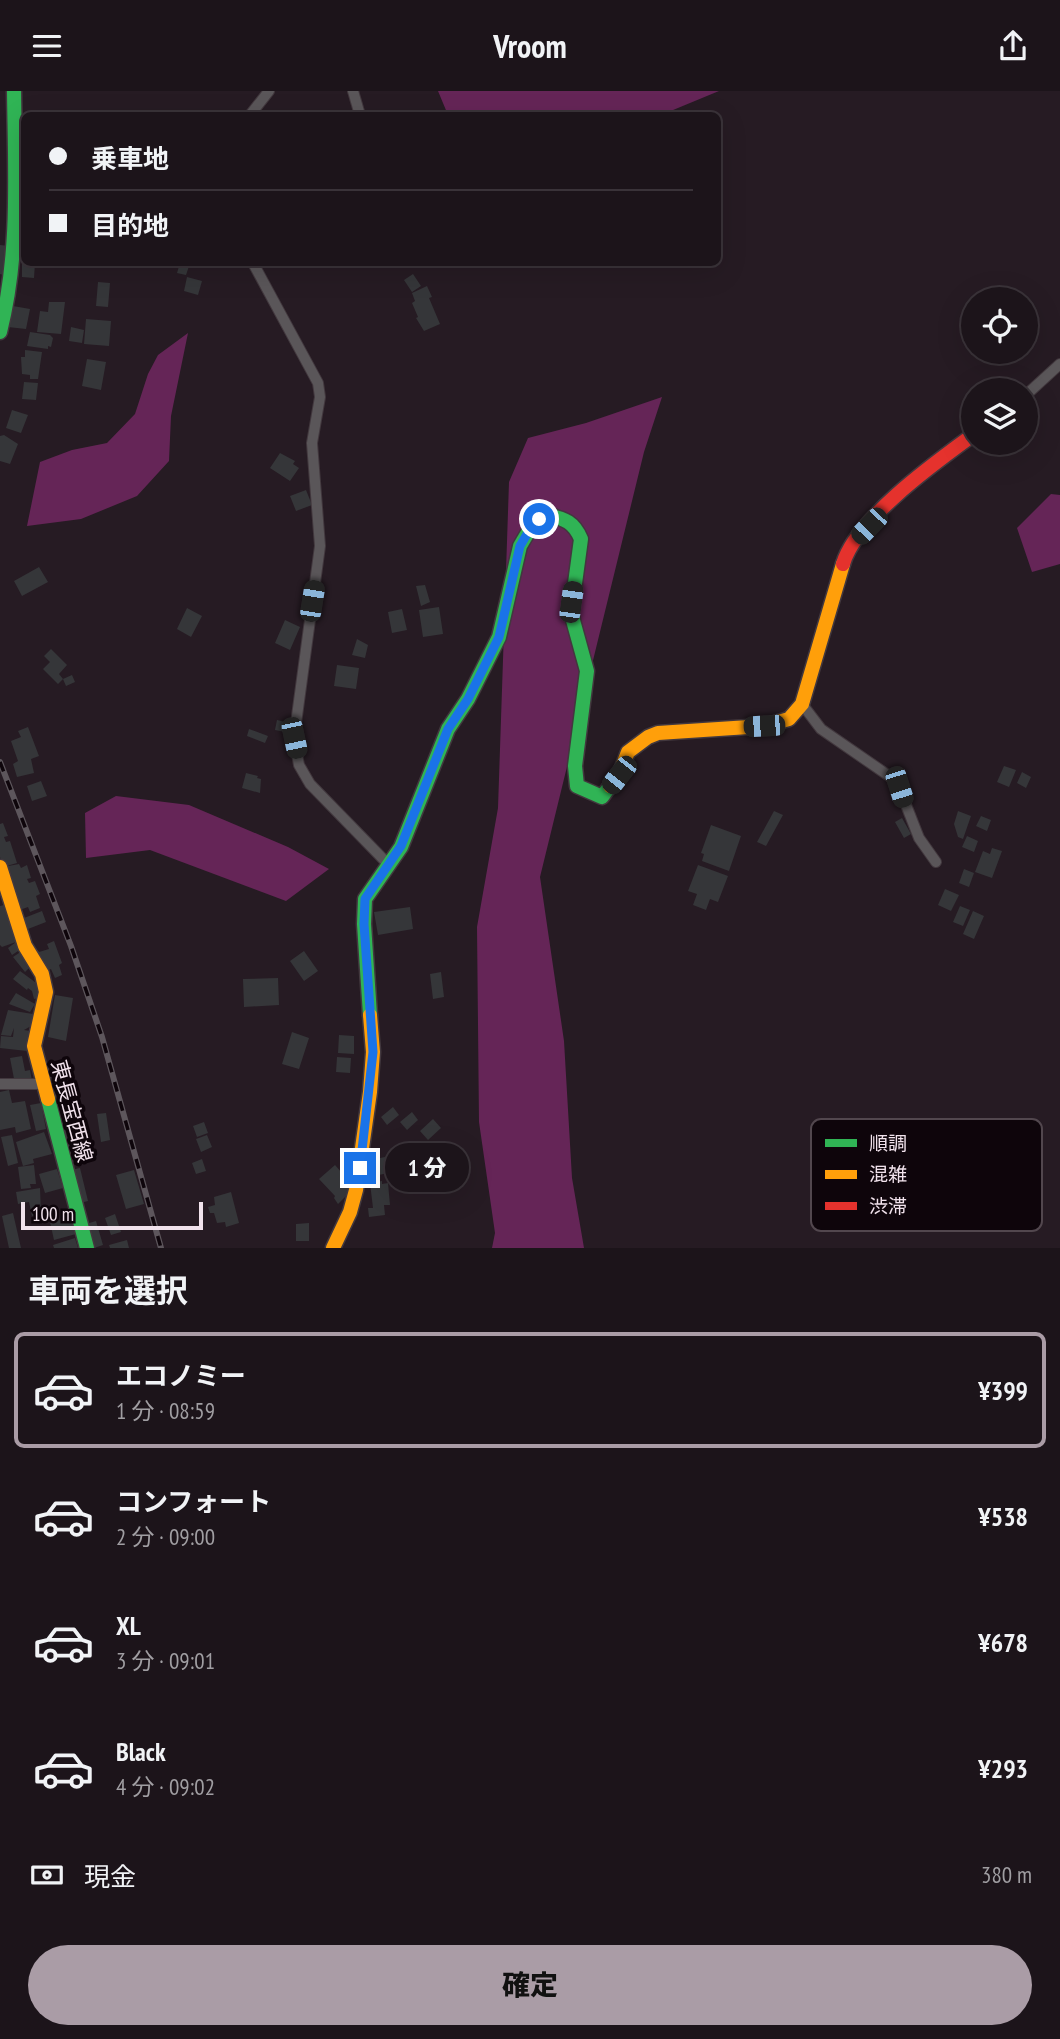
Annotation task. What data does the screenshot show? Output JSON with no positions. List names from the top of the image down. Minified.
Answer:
{"streets":{"street":["東長宝西線"]},"legend":["順調","混雑","渋滞"],"scale_bar":"100 m","page":{"header":"Vroom","banner":["乗車地","目的地"],"bubble":"1 分","scale":"100 m","heading":"車両を選択","list":[{"name":"エコノミー","note":"1 分 · 08:59","value":"¥399"},{"name":"コンフォート","note":"2 分 · 09:00","value":"¥538"},{"name":"XL","note":"3 分 · 09:01","value":"¥678"},{"name":"Black","note":"4 分 · 09:02","value":"¥293"}],"pay":["現金","380 m"],"buttons":"確定"}}
